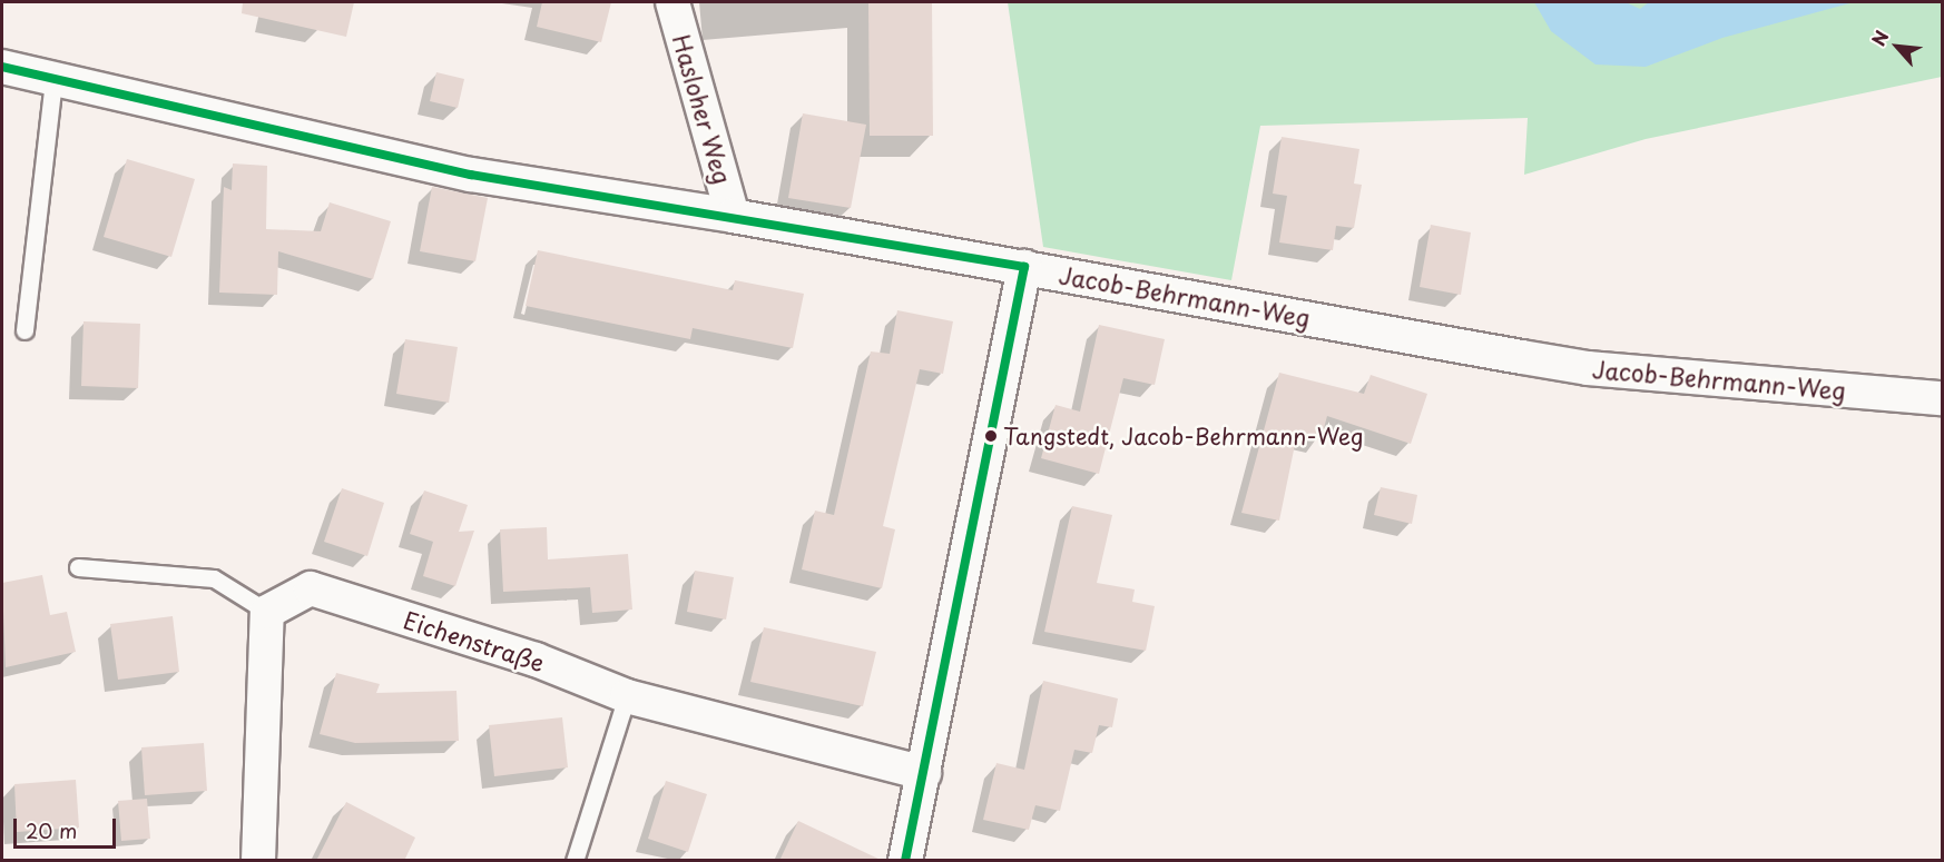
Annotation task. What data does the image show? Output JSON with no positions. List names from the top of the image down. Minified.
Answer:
{"streets":{"street":["Hasloher Weg","Jacob-Behrmann-Weg","Eichenstraße"]},"crossings":[["Hasloher Weg","Jacob-Behrmann-Weg"]],"places":["Tangstedt, Jacob-Behrmann-Weg"],"scale_bar":"20 m","north":"top left"}
